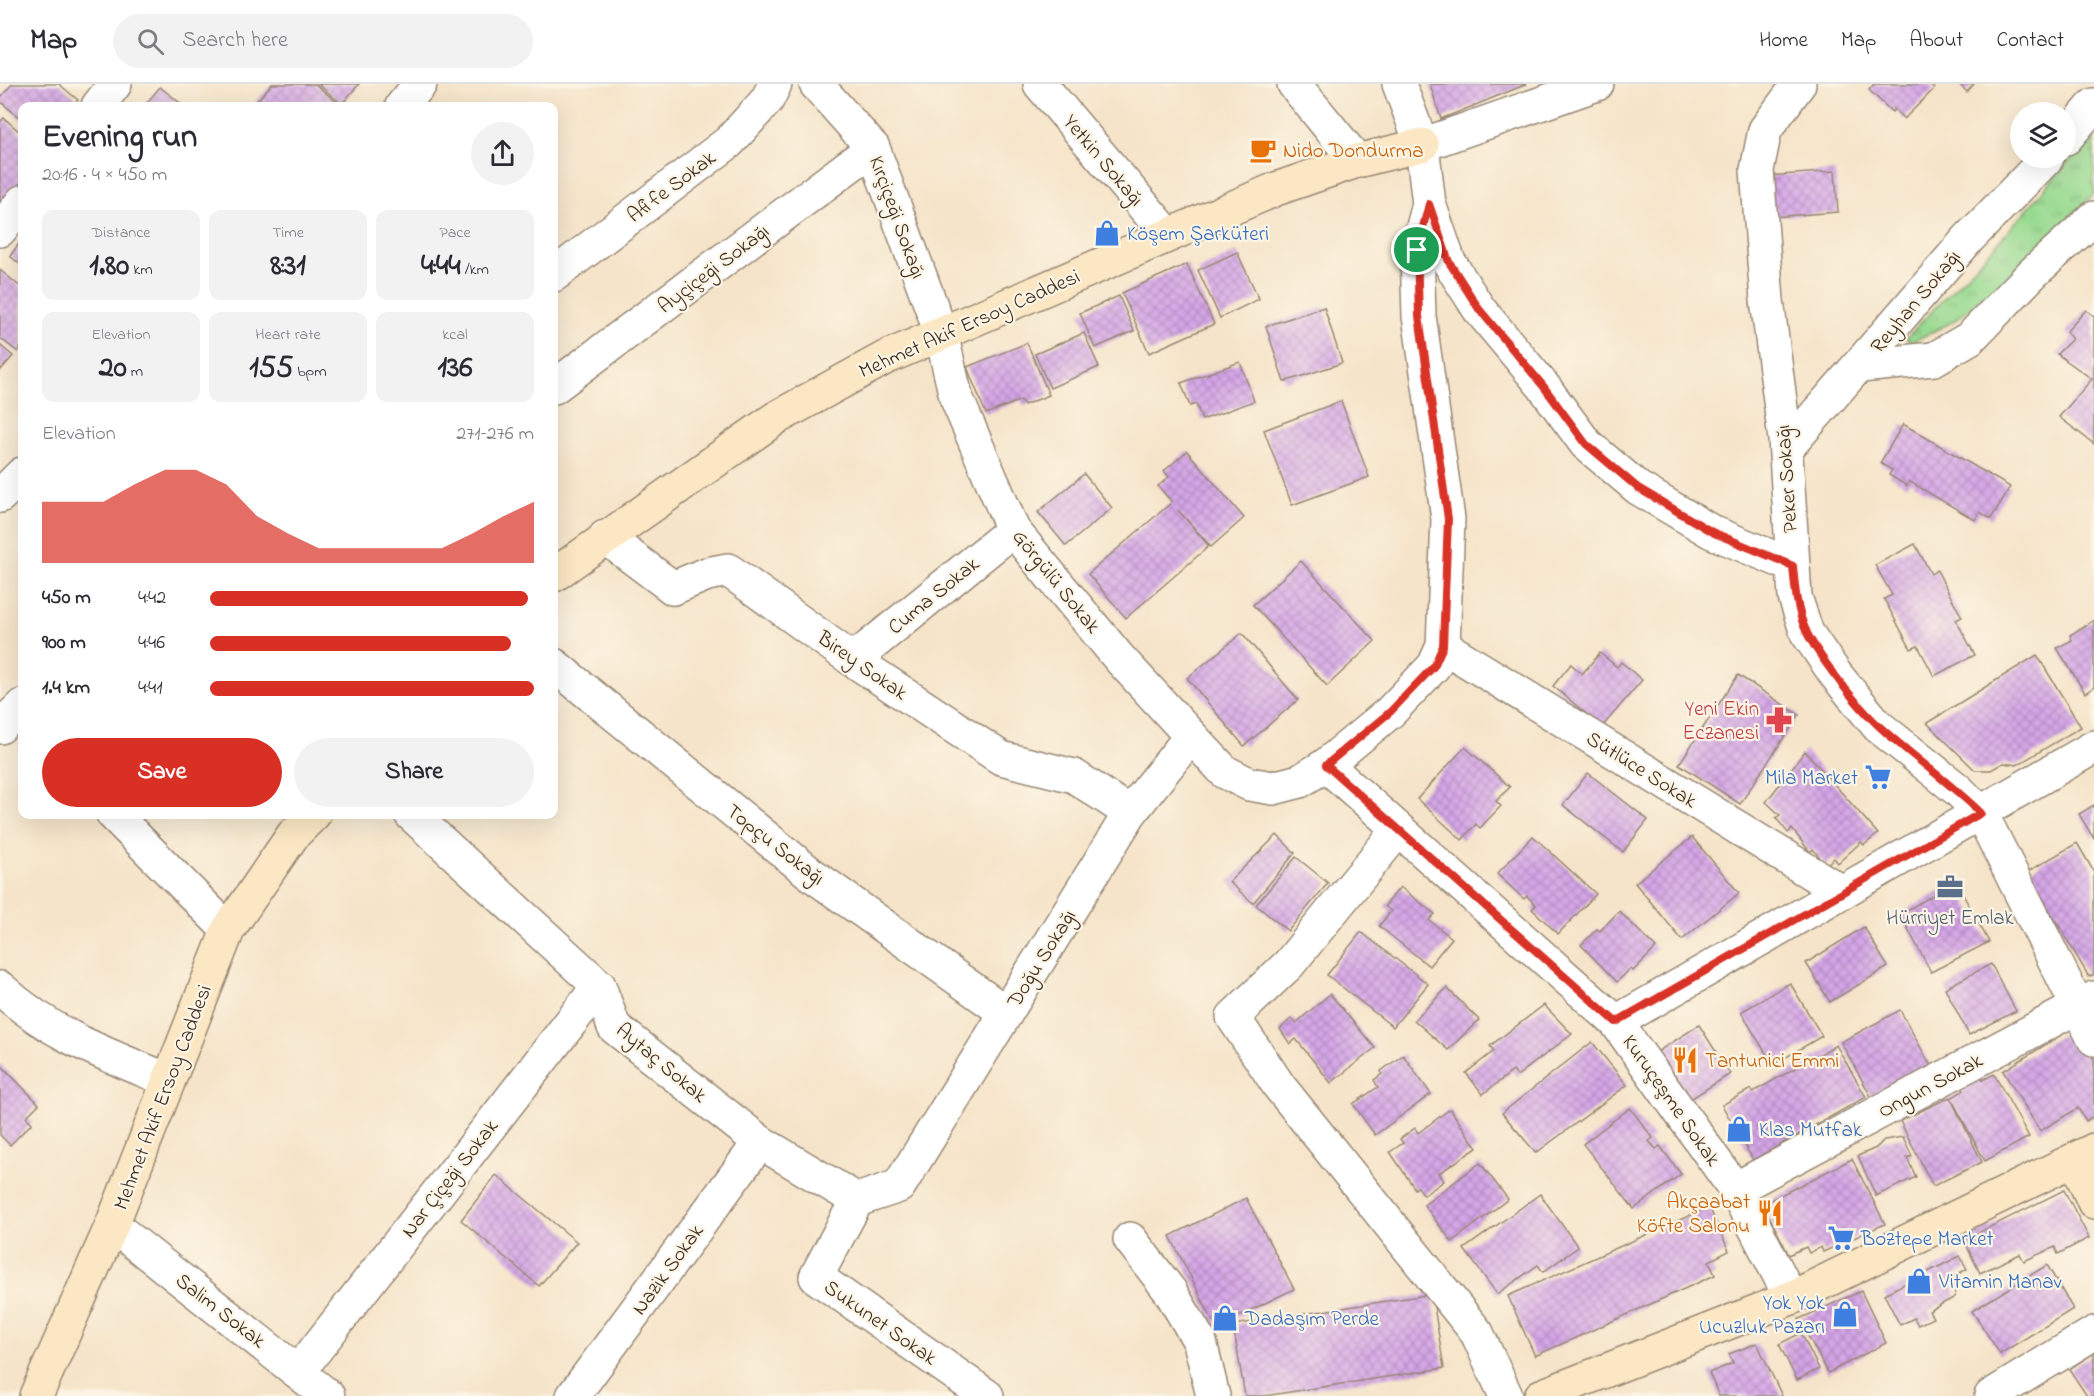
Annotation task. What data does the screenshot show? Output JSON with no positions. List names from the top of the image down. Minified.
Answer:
{"streets":{"street":["Yetkin Sokağı","Afife Sokak","Kırçiçeği Sokağı","Ayçiçeği Sokağı","Reyhan Sokağı","Mehmet Akif Ersoy Caddesi","Peker Sokağı","Görgülü Sokak","Cuma Sokak","Birey Sokak","Sütlüce Sokak","Topçu Sokağı","Doğu Sokağı","Aytaç Sokak","Ongun Sokak","Kuruçeşme Sokak","Nar Çiçeği Sokak","Nazik Sokak","Salim Sokak","Sukunet Sokak"]},"crossings":[["Yetkin Sokağı","Mehmet Akif Ersoy Caddesi"],["Kırçiçeği Sokağı","Ayçiçeği Sokağı"],["Kırçiçeği Sokağı","Mehmet Akif Ersoy Caddesi"],["Kırçiçeği Sokağı","Görgülü Sokak"],["Reyhan Sokağı","Peker Sokağı"],["Mehmet Akif Ersoy Caddesi","Görgülü Sokak"],["Mehmet Akif Ersoy Caddesi","Birey Sokak"],["Mehmet Akif Ersoy Caddesi","Salim Sokak"],["Peker Sokağı","Ongun Sokak"],["Görgülü Sokak","Cuma Sokak"],["Görgülü Sokak","Sütlüce Sokak"],["Görgülü Sokak","Doğu Sokağı"],["Görgülü Sokak","Kuruçeşme Sokak"],["Cuma Sokak","Birey Sokak"],["Birey Sokak","Doğu Sokağı"],["Topçu Sokağı","Doğu Sokağı"],["Doğu Sokağı","Aytaç Sokak"],["Doğu Sokağı","Sukunet Sokak"],["Aytaç Sokak","Nar Çiçeği Sokak"],["Aytaç Sokak","Nazik Sokak"],["Aytaç Sokak","Sukunet Sokak"],["Ongun Sokak","Kuruçeşme Sokak"],["Nar Çiçeği Sokak","Salim Sokak"]],"places":{"cafe":["Nido Dondurma"],"shop":["Köşem Şarküteri","Klas Mutfak","Vitamin Manav","Yok Yok Ucuzluk Pazarı","Dadaşım Perde"],"pharmacy":["Yeni Ekin Eczanesi"],"supermarket":["Mila Market","Boztepe Market"],"office":["Hürriyet Emlak"],"restaurant":["Tantunici Emmi","Akçaabat Köfte Salonu"]},"page":{"header":"Map","search":"Search here","nav":["Home","Map","About","Contact"],"heading":["Evening run","20:16 · 4 × 450 m"],"stats":[["Distance","1.80 km"],["Time","8:31"],["Pace","4:44 /km"],["Elevation","20 m"],["Heart rate","155 bpm"],["kcal","136"]],"chart":["Elevation","271–276 m"],"list":[{"name":"450 m","note":"4:42"},{"name":"900 m","note":"4:46"},{"name":"1.4 km","note":"4:41"}],"buttons":["Save","Share"]}}
